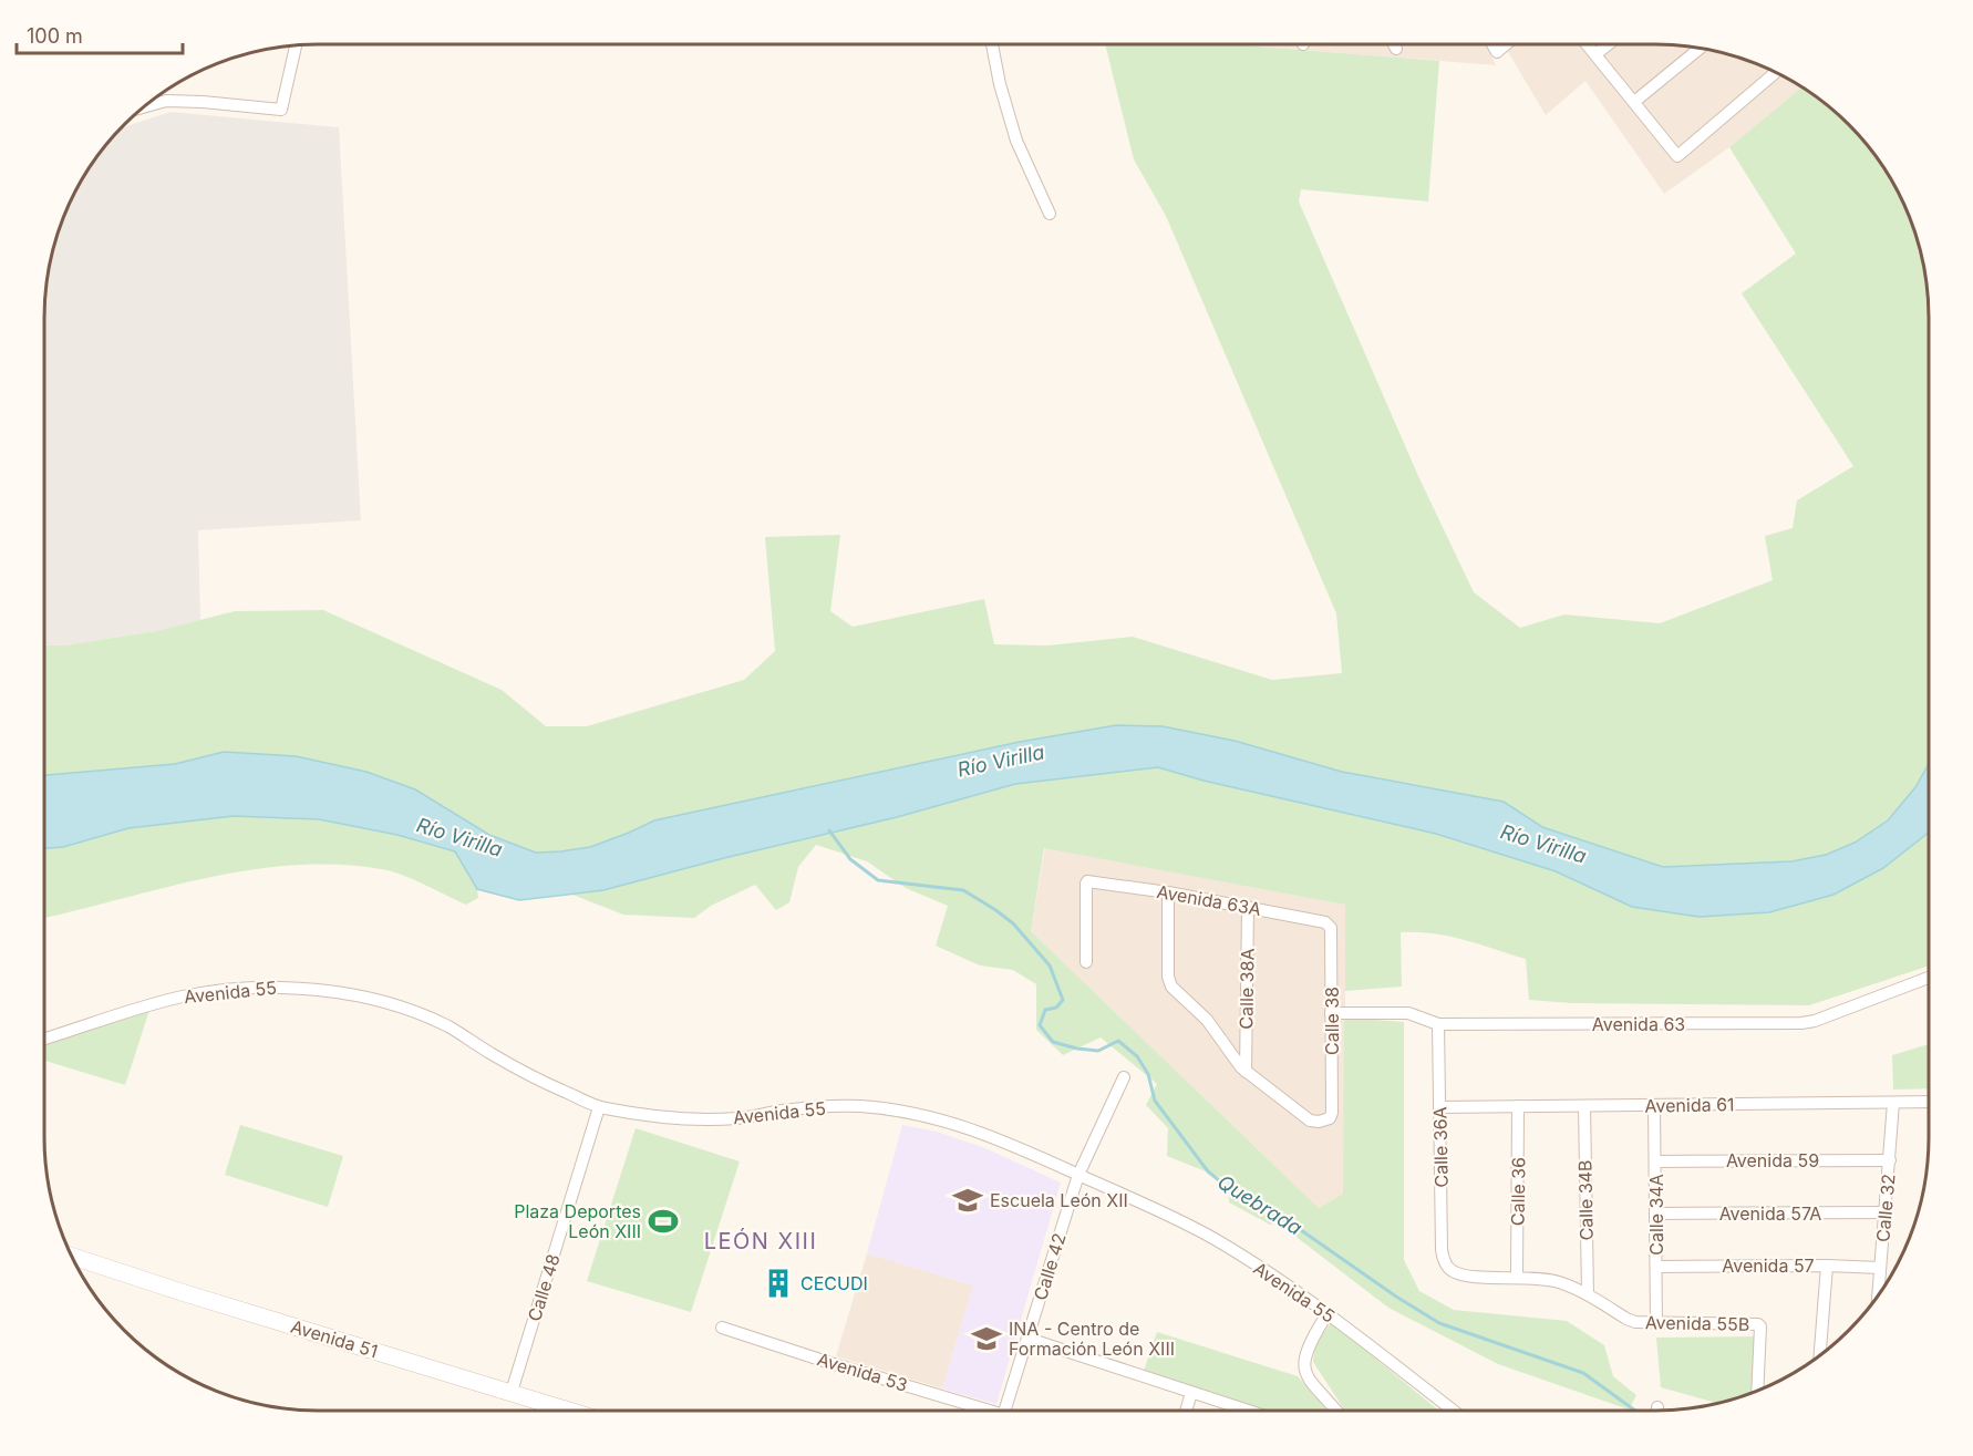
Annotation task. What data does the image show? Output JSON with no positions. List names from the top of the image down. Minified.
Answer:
{"streets":{"street":["Avenida 63A","Calle 38A","Avenida 55","Calle 38","Avenida 63","Avenida 61","Calle 36A","Avenida 59","Calle 36","Calle 34B","Calle 32","Avenida 57A","Calle 34A","Avenida 57","Calle 42","Calle 48","Avenida 55B","Avenida 51","Avenida 53"]},"crossings":[["Avenida 63A","Calle 38A"],["Avenida 63A","Calle 38"],["Calle 38A","Calle 38"],["Avenida 55","Calle 42"],["Avenida 55","Calle 48"],["Calle 38","Avenida 63"],["Avenida 63","Calle 36A"],["Avenida 61","Calle 36A"],["Avenida 61","Calle 36"],["Avenida 61","Calle 34B"],["Avenida 61","Calle 32"],["Avenida 61","Calle 34A"],["Calle 36A","Avenida 55B"],["Avenida 59","Calle 32"],["Avenida 59","Calle 34A"],["Calle 36","Avenida 55B"],["Calle 34B","Avenida 55B"],["Calle 32","Avenida 57A"],["Calle 32","Avenida 57"],["Avenida 57A","Calle 34A"],["Calle 34A","Avenida 57"],["Calle 34A","Avenida 55B"],["Calle 48","Avenida 51"]],"districts":["LEÓN XIII"],"water":["Río Virilla","Quebrada"],"places":{"school or university":["Escuela León XII","INA - Centro de Formación León XIII"],"sports":["Plaza Deportes León XIII"],"building":["CECUDI"]},"scale_bar":"100 m"}
